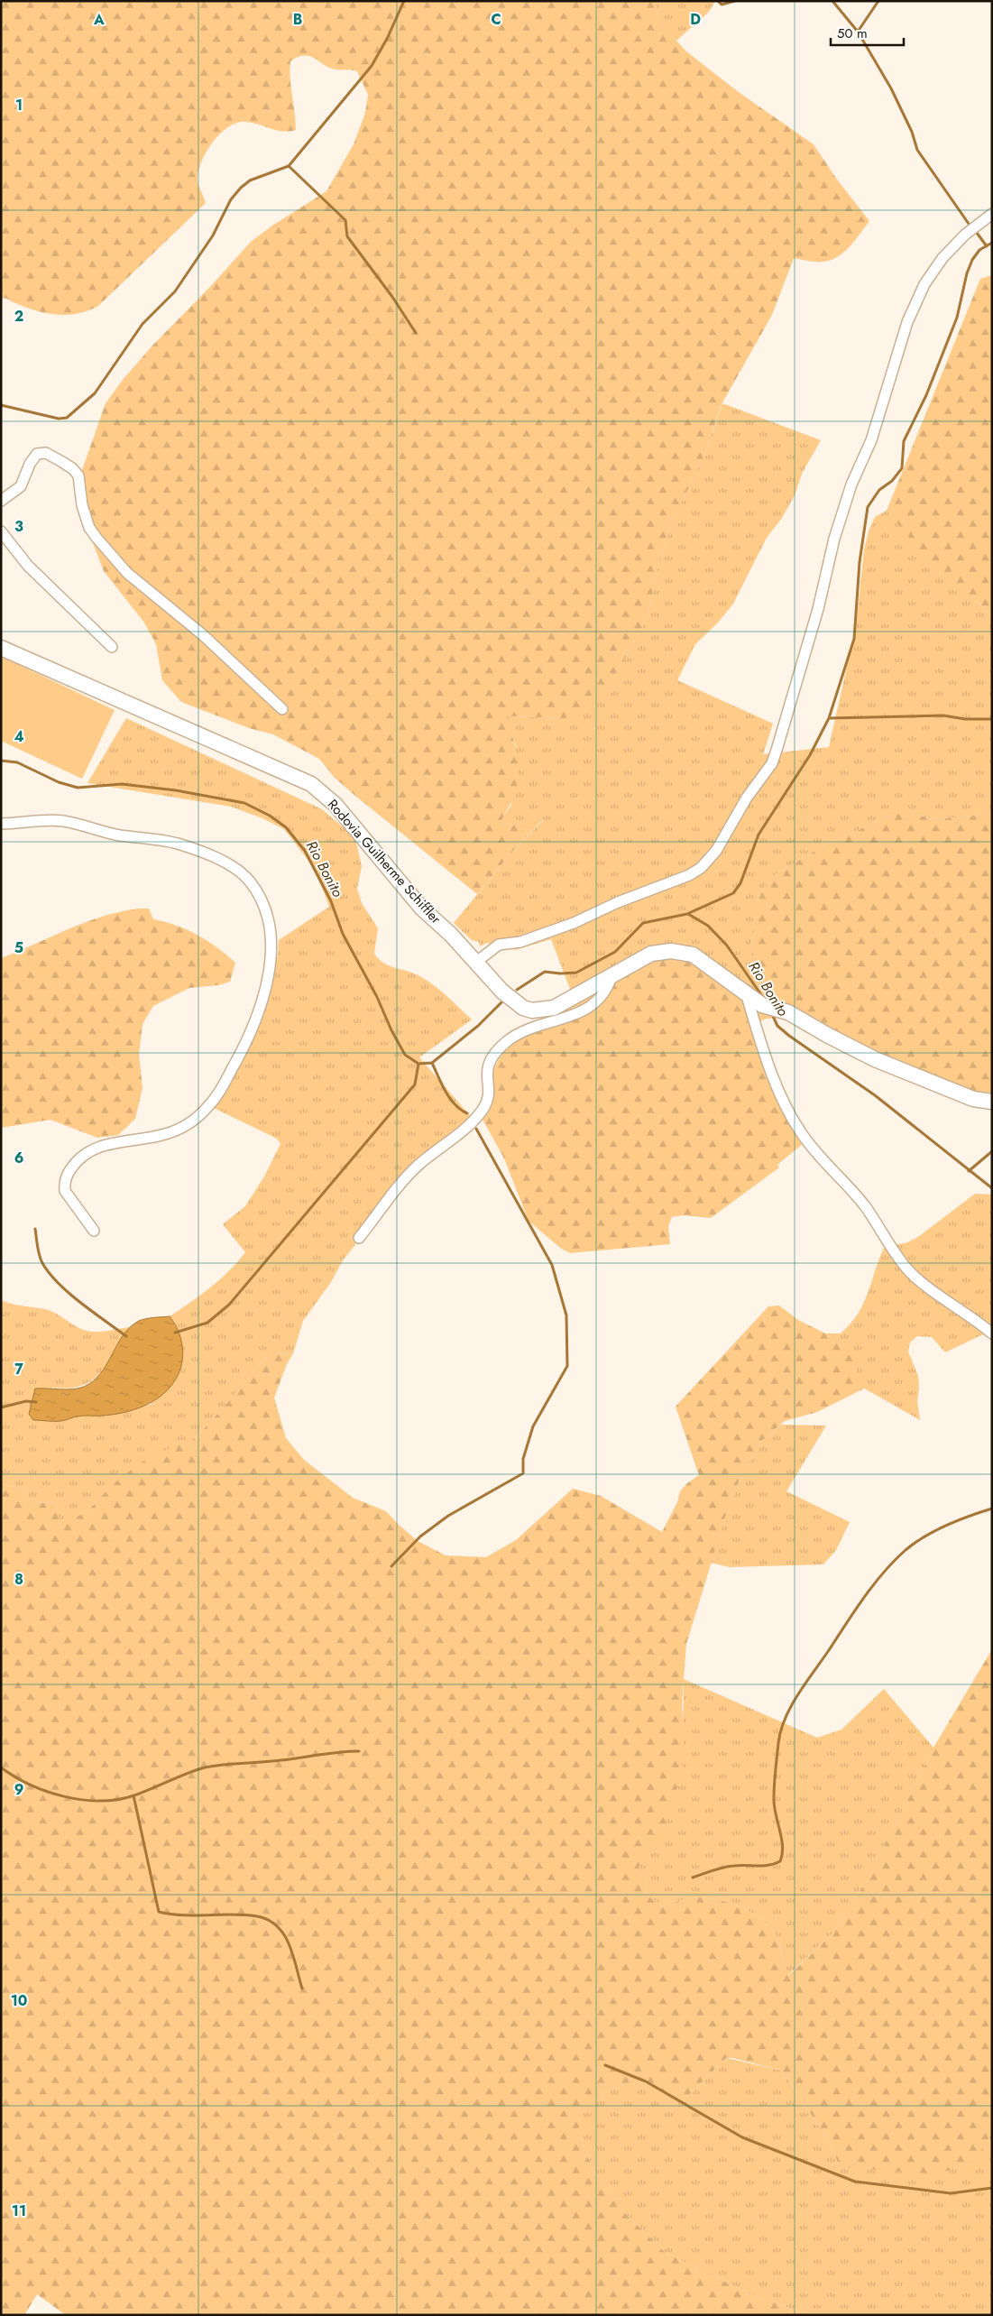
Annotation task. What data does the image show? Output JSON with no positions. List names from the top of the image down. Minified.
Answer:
{"streets":{"street":["Rodovia Guilherme Schiffler"]},"water":["Rio Bonito"],"scale_bar":"50 m","grid":{"columns":["A","B","C","D"],"rows":["1","2","3","4","5","6","7","8","9","10","11"]}}
